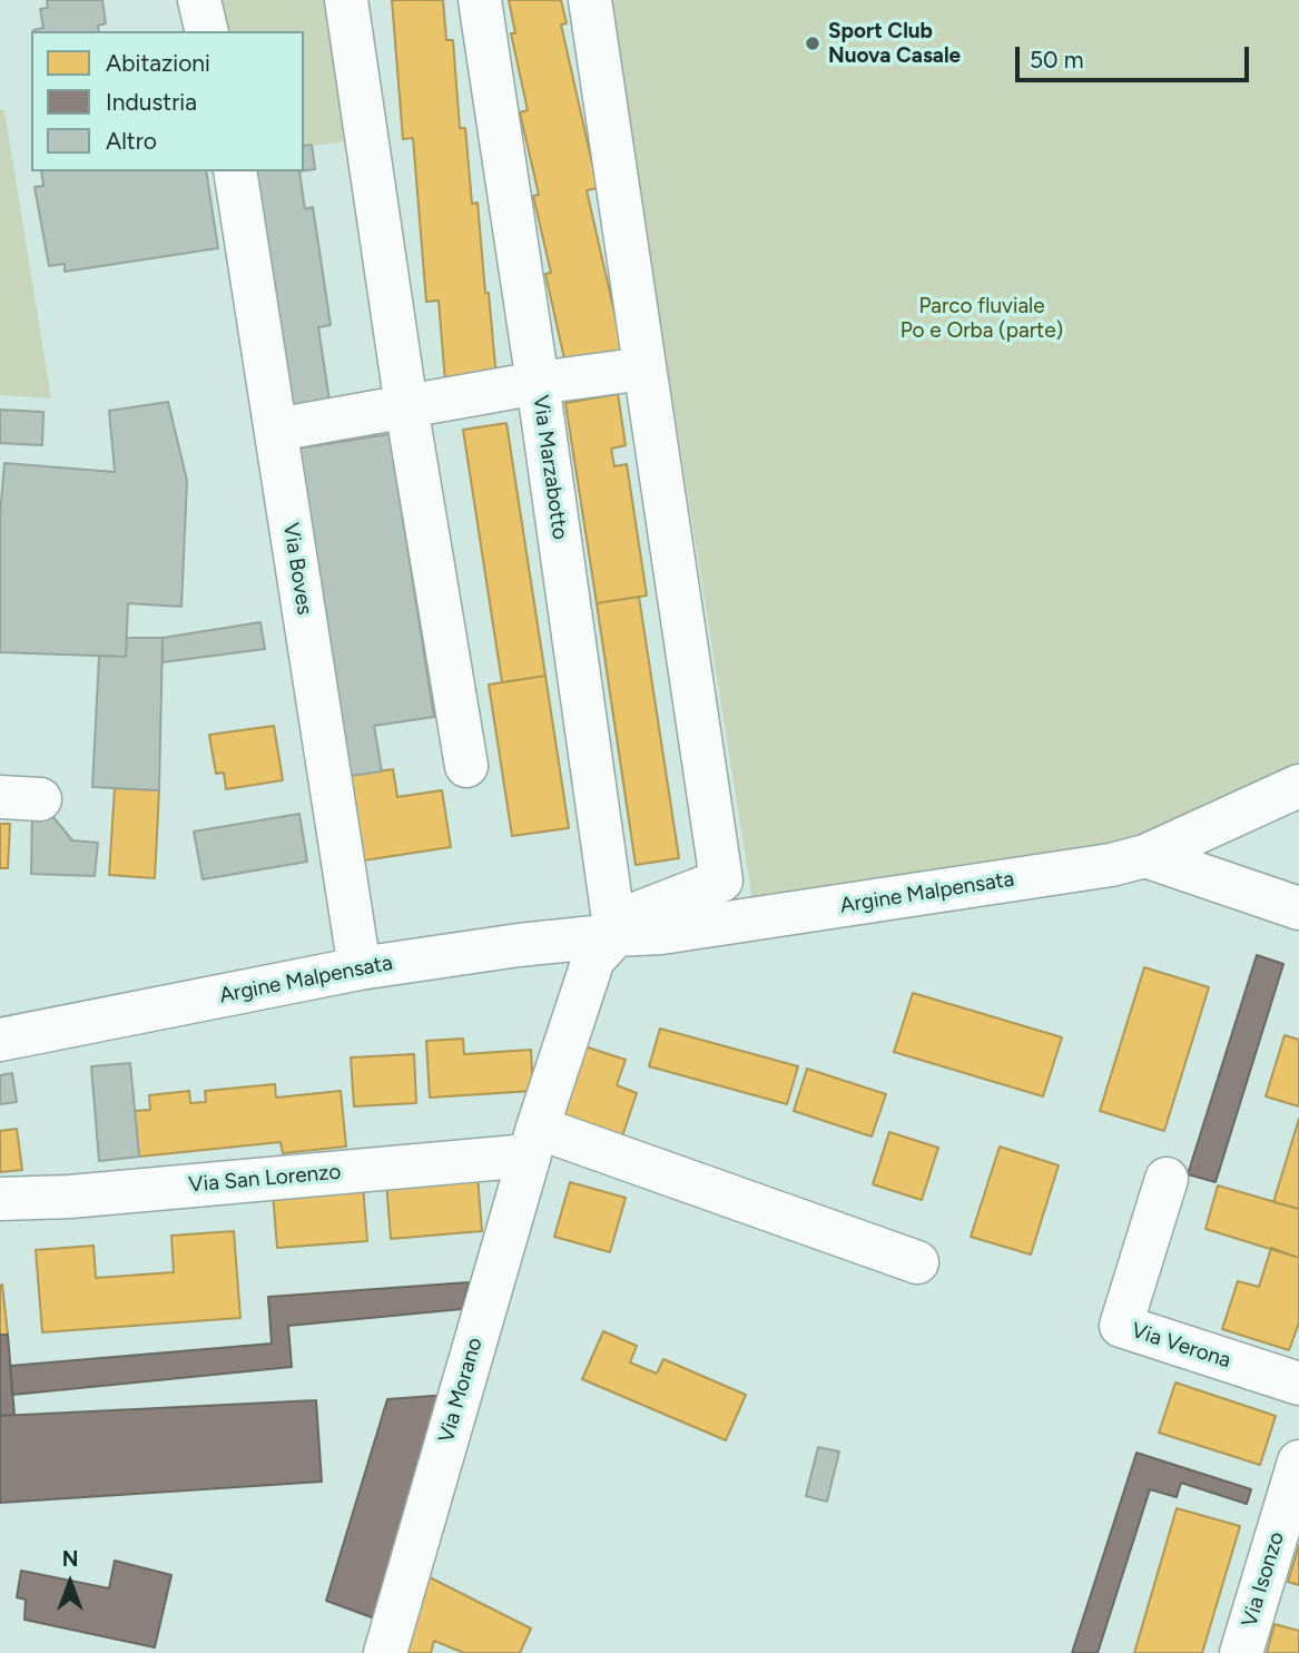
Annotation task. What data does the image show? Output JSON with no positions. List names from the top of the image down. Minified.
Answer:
{"streets":{"street":["Via Marzabotto","Via Boves","Argine Malpensata","Via San Lorenzo","Via Verona","Via Morano","Via Isonzo"]},"crossings":[["Via Marzabotto","Argine Malpensata"],["Via Marzabotto","Via Morano"],["Via Boves","Argine Malpensata"],["Argine Malpensata","Via Morano"],["Via San Lorenzo","Via Morano"]],"parks":["Parco fluviale Po e Orba (parte)"],"places":["Sport Club Nuova Casale"],"legend":["Abitazioni","Industria","Altro"],"scale_bar":"50 m","north":"top"}
